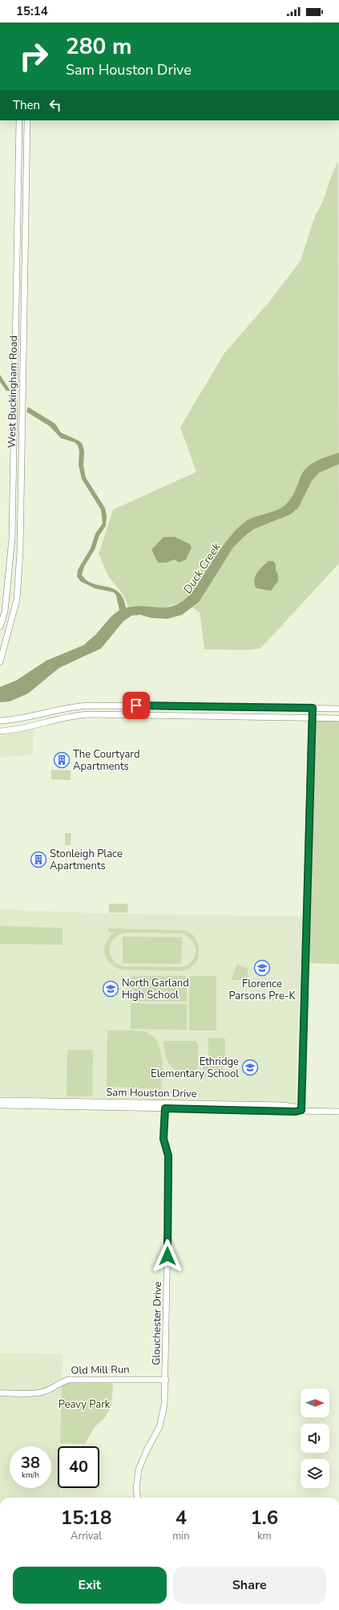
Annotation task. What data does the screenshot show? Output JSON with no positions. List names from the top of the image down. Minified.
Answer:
{"streets":{"main road":["West Buckingham Road","Sam Houston Drive","Glouchester Drive","Old Mill Run"]},"crossings":[["Sam Houston Drive","Glouchester Drive"],["Glouchester Drive","Old Mill Run"]],"water":["Duck Creek"],"parks":["Peavy Park"],"places":{"building":["The Courtyard Apartments","Stonleigh Place Apartments"],"school or university":["Florence Parsons Pre-K","North Garland High School","Ethridge Elementary School"]},"north":"right","page":{"status":"15:14","turn":["280 m","Sam Houston Drive"],"then":"Then","speed":"38 km/h","limit":"40","eta":["15:18","Arrival","4","min","1.6","km"],"buttons":["Exit","Share"]}}
